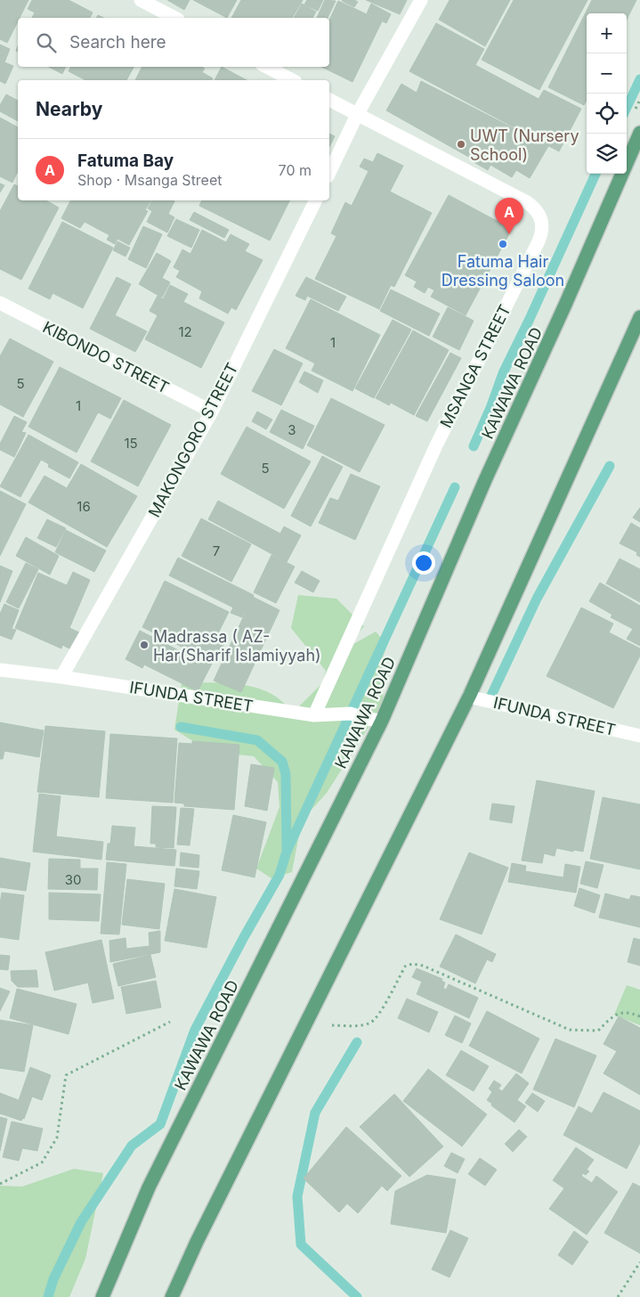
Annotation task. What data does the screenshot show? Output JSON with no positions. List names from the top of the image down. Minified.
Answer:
{"streets":{"main road":["KAWAWA ROAD"],"street":["KIBONDO STREET","MSANGA STREET","MAKONGORO STREET","IFUNDA STREET"]},"crossings":[["KIBONDO STREET","MAKONGORO STREET"],["MSANGA STREET","IFUNDA STREET"],["KAWAWA ROAD","IFUNDA STREET"],["MAKONGORO STREET","IFUNDA STREET"]],"places":["UWT (Nursery School)","Fatuma Hair Dressing Saloon","Madrassa ( AZ- Har(Sharif Islamiyyah)"],"house_numbers":["12","1","5","1","3","15","5","16","7","30"],"page":{"map_buttons":["+","−"],"search":"Search here","heading":"Nearby","list":[{"mark":"A","name":"Fatuma Bay","note":"Shop · Msanga Street","value":"70 m"}],"pins":"A"}}
